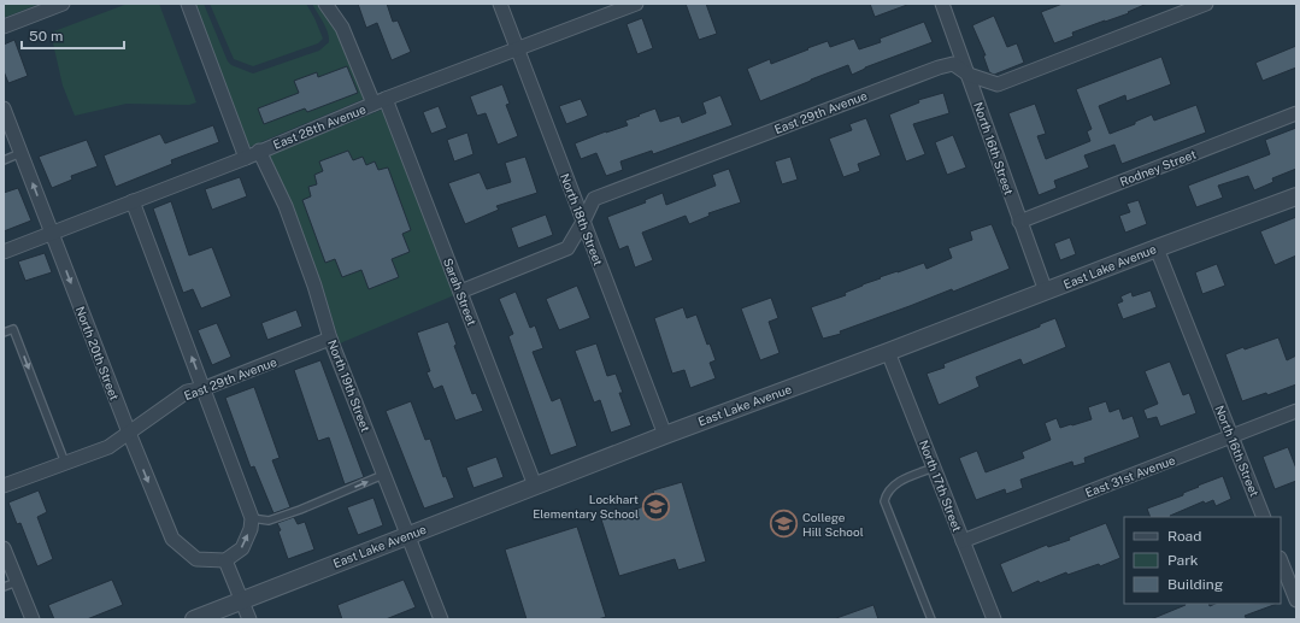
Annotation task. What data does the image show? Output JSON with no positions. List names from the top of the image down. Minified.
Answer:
{"streets":{"street":["East 29th Avenue","East 28th Avenue","North 16th Street","Rodney Street","North 18th Street","East Lake Avenue","Sarah Street","North 20th Street","North 19th Street","East 31st Avenue","North 17th Street"]},"crossings":[["East 29th Avenue","North 16th Street"],["East 29th Avenue","North 18th Street"],["East 29th Avenue","Sarah Street"],["East 29th Avenue","North 20th Street"],["East 29th Avenue","North 19th Street"],["East 28th Avenue","North 18th Street"],["East 28th Avenue","Sarah Street"],["East 28th Avenue","North 20th Street"],["East 28th Avenue","North 19th Street"],["North 16th Street","Rodney Street"],["North 16th Street","East Lake Avenue"],["North 16th Street","East 31st Avenue"],["North 18th Street","East Lake Avenue"],["East Lake Avenue","Sarah Street"],["East Lake Avenue","North 19th Street"],["East Lake Avenue","North 17th Street"],["East 31st Avenue","North 17th Street"]],"places":{"school or university":["Lockhart Elementary School","College Hill School"]},"legend":["Road","Park","Building"],"scale_bar":"50 m"}
